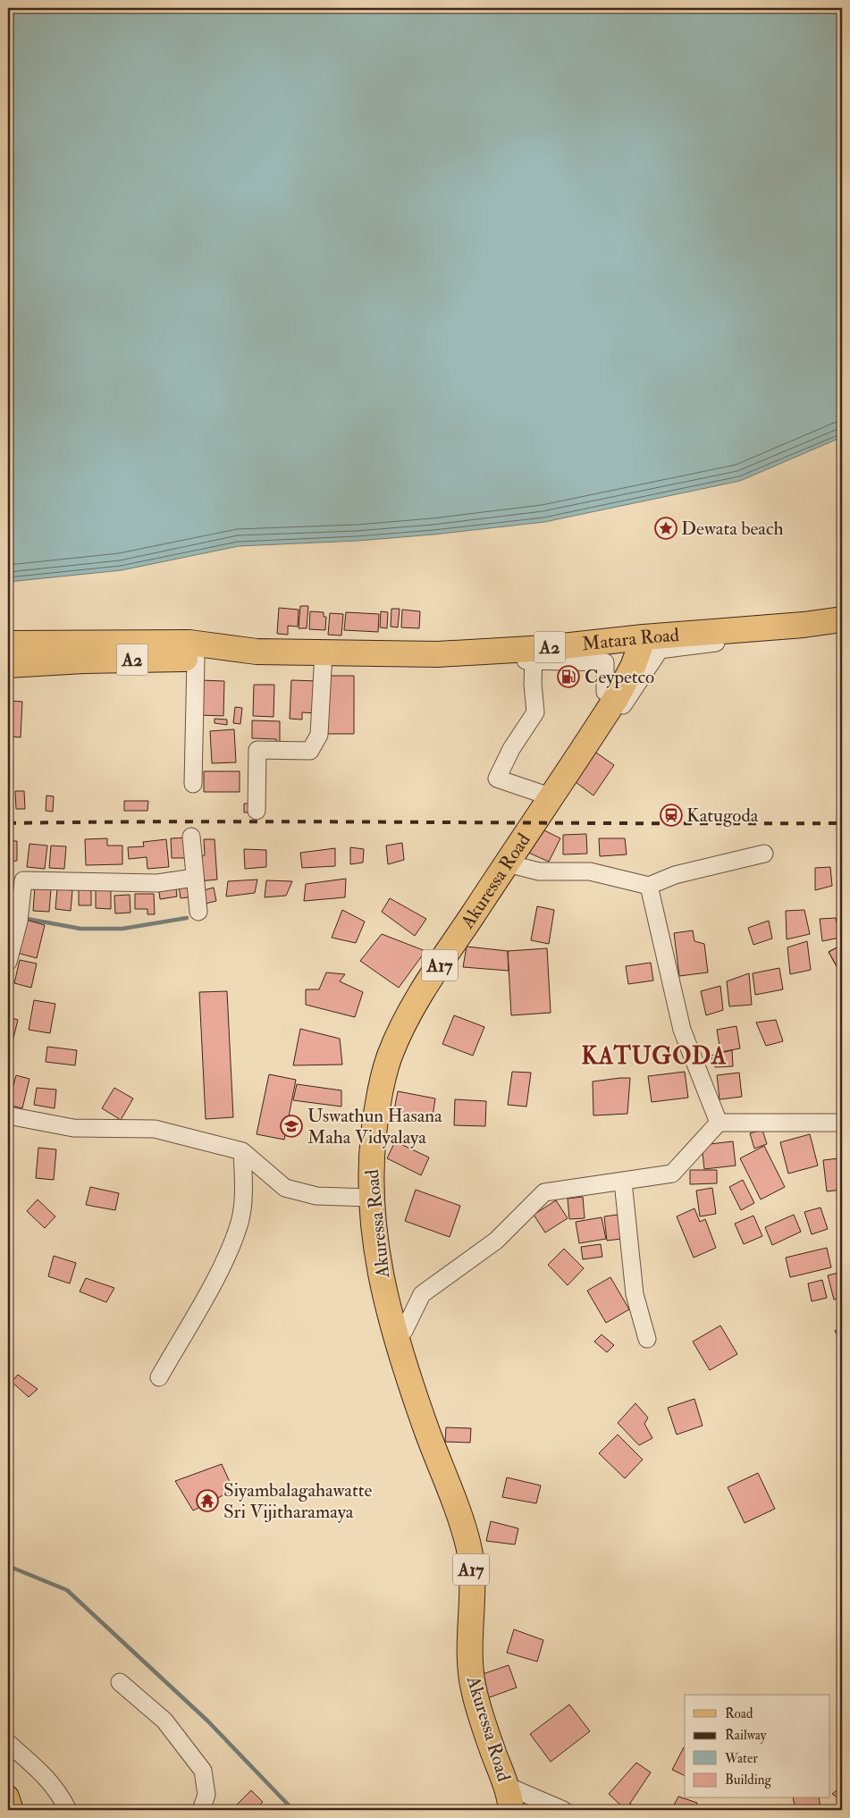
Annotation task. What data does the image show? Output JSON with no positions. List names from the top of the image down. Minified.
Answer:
{"streets":{"highway":["Matara Road","A2","Akuressa Road","A17"]},"crossings":[["Matara Road","Akuressa Road"]],"districts":["KATUGODA"],"places":{"place":["Dewata beach"],"fuel station":["Ceypetco"],"station":["Katugoda"],"school or university":["Uswathun Hasana Maha Vidyalaya"],"temple":["Siyambalagahawatte Sri Vijitharamaya"]},"legend":["Road","Railway","Water","Building"]}
